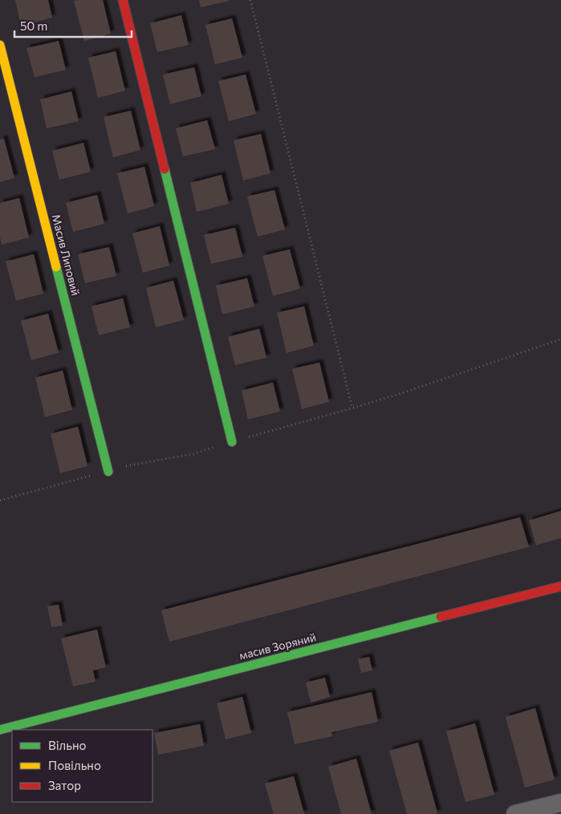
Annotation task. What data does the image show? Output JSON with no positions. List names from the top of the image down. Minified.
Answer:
{"streets":{"street":["Масив Липовий","масив Зоряний"]},"legend":["Вільно","Повільно","Затор"],"scale_bar":"50 m"}
